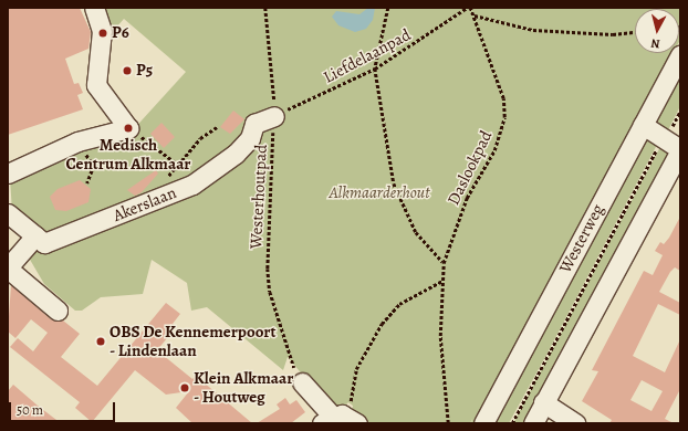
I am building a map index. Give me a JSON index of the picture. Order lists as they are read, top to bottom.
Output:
{
  "streets": {
    "street": ["Akerslaan", "Westerweg"],
    "path": ["Liefdelaanpad", "Daslookpad", "Westerhoutpad"]
  },
  "crossings": [
    ["Liefdelaanpad", "Daslookpad"],
    ["Liefdelaanpad", "Westerhoutpad"],
    ["Liefdelaanpad", "Akerslaan"],
    ["Westerhoutpad", "Akerslaan"]
  ],
  "parks": ["Alkmaarderhout"],
  "places": [
    "P6",
    "P5",
    "Medisch Centrum Alkmaar",
    "OBS De Kennemerpoort - Lindenlaan",
    "Klein Alkmaar - Houtweg"
  ],
  "scale_bar": "50 m",
  "north": "bottom"
}
